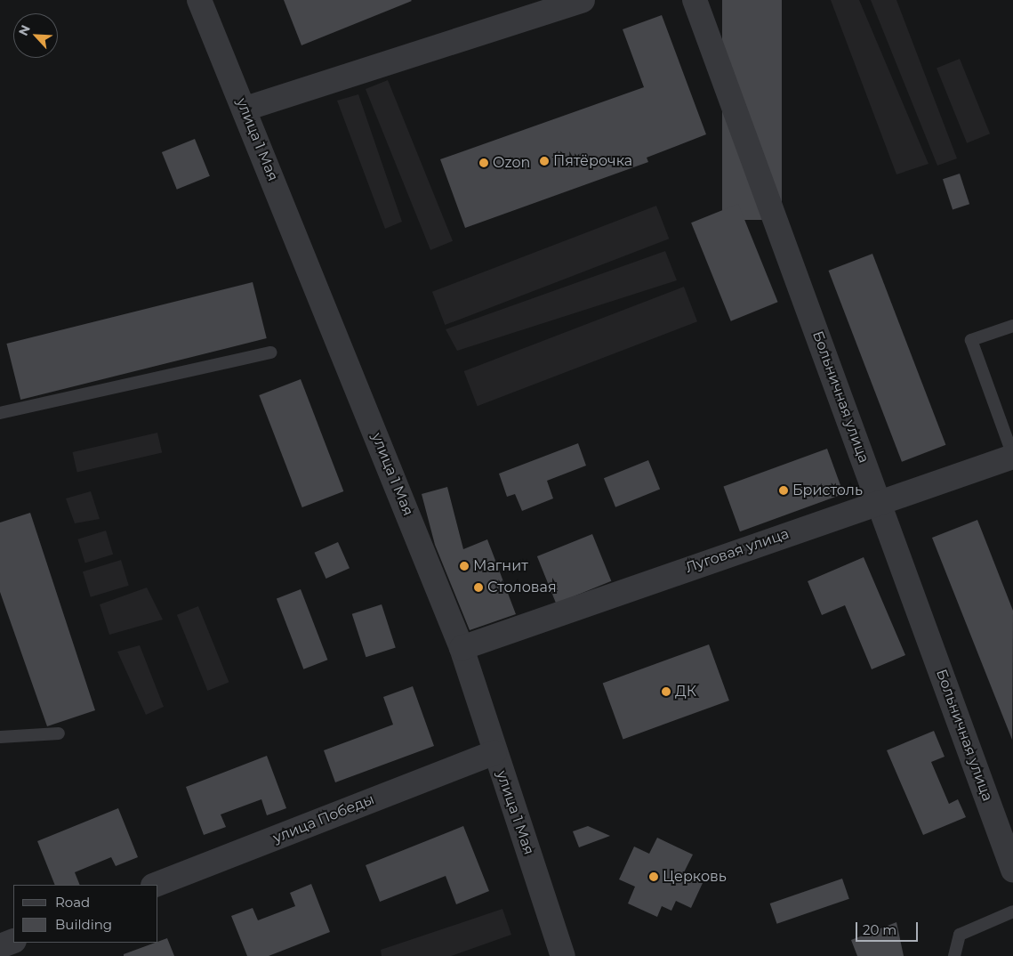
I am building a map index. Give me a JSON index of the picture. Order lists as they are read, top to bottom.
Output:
{
  "streets": {
    "street": [
      "улица 1 Мая",
      "Больничная улица",
      "Луговая улица",
      "улица Победы"
    ]
  },
  "crossings": [
    ["улица 1 Мая", "Луговая улица"],
    ["улица 1 Мая", "улица Победы"],
    ["Больничная улица", "Луговая улица"]
  ],
  "places": [
    "Пятёрочка",
    "Ozon",
    "Бристоль",
    "Магнит",
    "Столовая",
    "ДК",
    "Церковь"
  ],
  "legend": ["Road", "Building"],
  "scale_bar": "20 m",
  "north": "top left"
}
